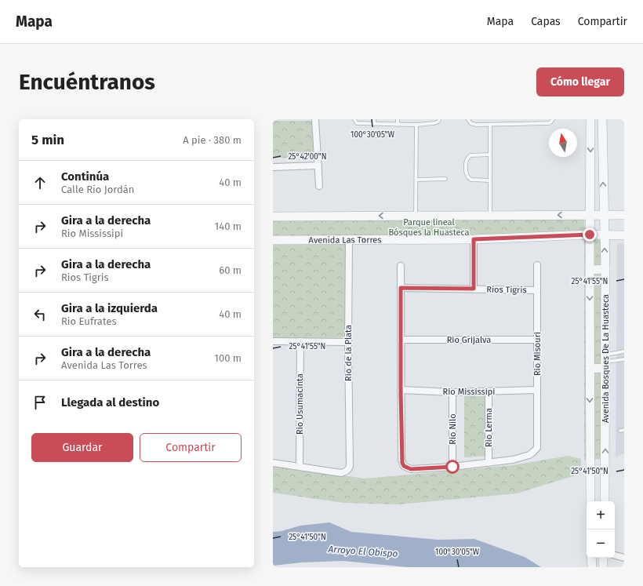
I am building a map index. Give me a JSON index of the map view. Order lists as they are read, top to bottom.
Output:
{
  "streets": {
    "street": [
      "Avenida Las Torres",
      "Rios Tigris",
      "Rio Grijalva",
      "Rio de la Plata",
      "Rio Misouri",
      "Avenida Bosques De La Huasteca",
      "Rio Mississipi",
      "Rio Usumacinta",
      "Rio Lerma",
      "Rio Nilo"
    ]
  },
  "crossings": [
    ["Avenida Las Torres", "Rio de la Plata"],
    ["Avenida Las Torres", "Avenida Bosques De La Huasteca"],
    ["Rios Tigris", "Rio Misouri"],
    ["Rio Grijalva", "Rio Misouri"],
    ["Rio de la Plata", "Rio Usumacinta"],
    ["Rio Misouri", "Rio Mississipi"],
    ["Rio Misouri", "Rio Lerma"],
    ["Rio Mississipi", "Rio Lerma"],
    ["Rio Mississipi", "Rio Nilo"]
  ],
  "water": ["Arroyo El Obispo"],
  "parks": ["Parque lineal Bósques la Huasteca"],
  "north": "top",
  "page": {
    "header": "Mapa",
    "nav": ["Mapa", "Capas", "Compartir"],
    "buttons": [
      "Cómo llegar",
      ["Guardar", "Compartir"]
    ],
    "title": "Encuéntranos",
    "heading": ["5 min", "A pie · 380 m"],
    "list": [
      ["Continúa", "Calle Río Jordán", "40 m"],
      ["Gira a la derecha", "Rio Mississipi", "140 m"],
      ["Gira a la derecha", "Rios Tigris", "60 m"],
      ["Gira a la izquierda", "Rio Eufrates", "40 m"],
      ["Gira a la derecha", "Avenida Las Torres", "100 m"],
      "Llegada al destino"
    ],
    "map_buttons": ["+", "−"]
  },
  "coordinates": [
    "100°30'05\"W",
    "25°42'00\"N",
    "25°41'55\"N",
    "25°41'50\"N"
  ]
}
